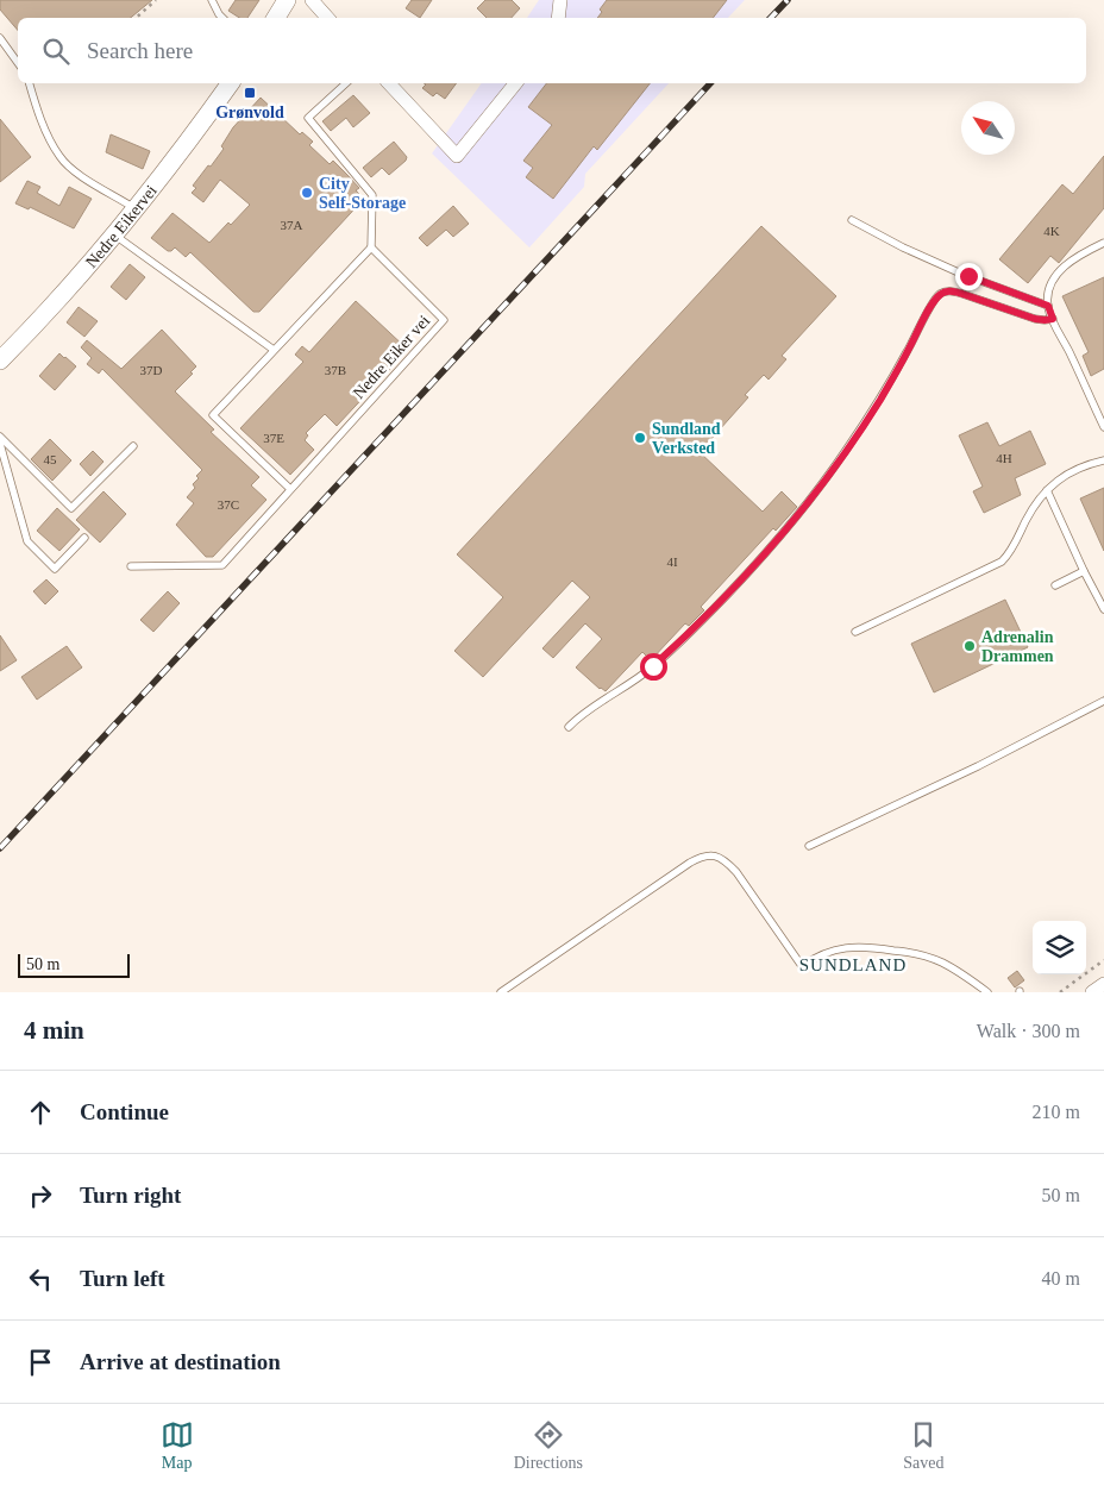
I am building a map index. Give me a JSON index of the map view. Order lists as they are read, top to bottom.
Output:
{
  "streets": {
    "main road": ["Nedre Eikervei"],
    "lane": ["Nedre Eiker vei"]
  },
  "districts": ["SUNDLAND"],
  "places": {
    "transit": ["Grønvold"],
    "other": ["City Self-Storage", "Sundland Verksted", "Adrenalin Drammen"]
  },
  "house_numbers": [
    "37A",
    "4K",
    "37D",
    "37B",
    "37E",
    "4H",
    "45",
    "37C",
    "4I"
  ],
  "scale_bar": "50 m",
  "north": "top left",
  "page": {
    "search": "Search here",
    "scale": "50 m",
    "heading": ["4 min", "Walk · 300 m"],
    "list": [
      ["Continue", "210 m"],
      ["Turn right", "50 m"],
      ["Turn left", "40 m"],
      "Arrive at destination"
    ],
    "nav": ["Map", "Directions", "Saved"]
  }
}
